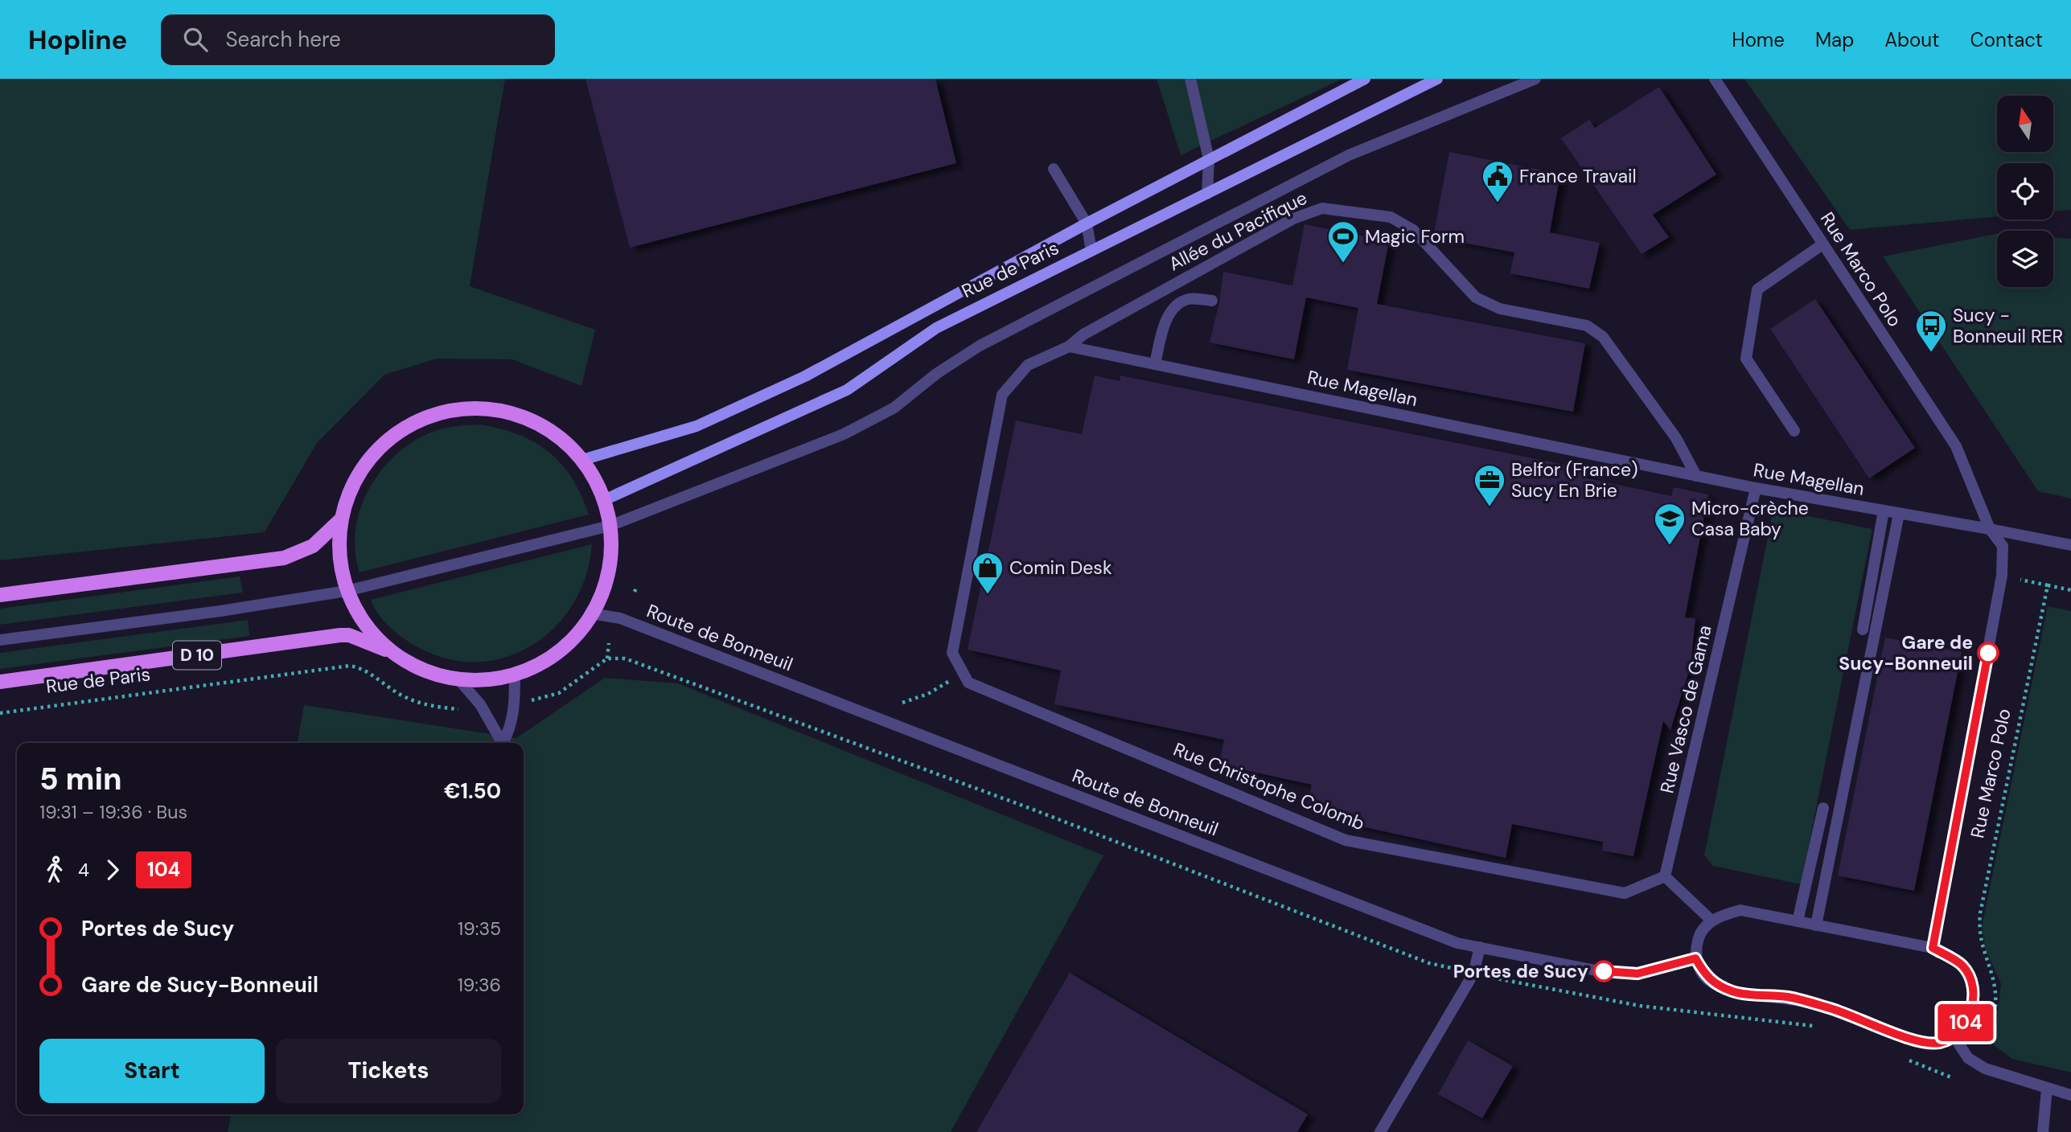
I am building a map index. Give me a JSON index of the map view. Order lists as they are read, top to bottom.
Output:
{
  "streets": {
    "main road": ["Rue de Paris", "D 10"],
    "street": [
      "Allée du Pacifique",
      "Rue Marco Polo",
      "Rue Magellan",
      "Route de Bonneuil",
      "Rue Vasco de Gama",
      "Rue Christophe Colomb"
    ]
  },
  "crossings": [
    ["Allée du Pacifique", "Rue Magellan"],
    ["Allée du Pacifique", "Rue Christophe Colomb"],
    ["Rue Marco Polo", "Rue Magellan"],
    ["Rue Magellan", "Rue Vasco de Gama"],
    ["Rue Magellan", "Rue Christophe Colomb"],
    ["Rue Vasco de Gama", "Rue Christophe Colomb"]
  ],
  "places": {
    "public building": ["France Travail"],
    "sports": ["Magic Form"],
    "bus stop": ["Sucy - Bonneuil RER"],
    "office": ["Belfor (France) Sucy En Brie"],
    "school or university": ["Micro-crèche Casa Baby"],
    "shop": ["Comin Desk"],
    "other": ["Gare de Sucy-Bonneuil", "Portes de Sucy"]
  },
  "lines": ["bus line 104"],
  "north": "top",
  "page": {
    "header": "Hopline",
    "search": "Search here",
    "nav": [
      "Home",
      "Map",
      "About",
      "Contact"
    ],
    "on_map": "104",
    "heading": ["5 min", "19:31 – 19:36 · Bus", "€1.50"],
    "legs": ["4", "104"],
    "list": [
      {
        "name": "Portes de Sucy",
        "value": "19:35"
      },
      {
        "name": "Gare de Sucy-Bonneuil",
        "value": "19:36"
      }
    ],
    "buttons": ["Start", "Tickets"]
  }
}
